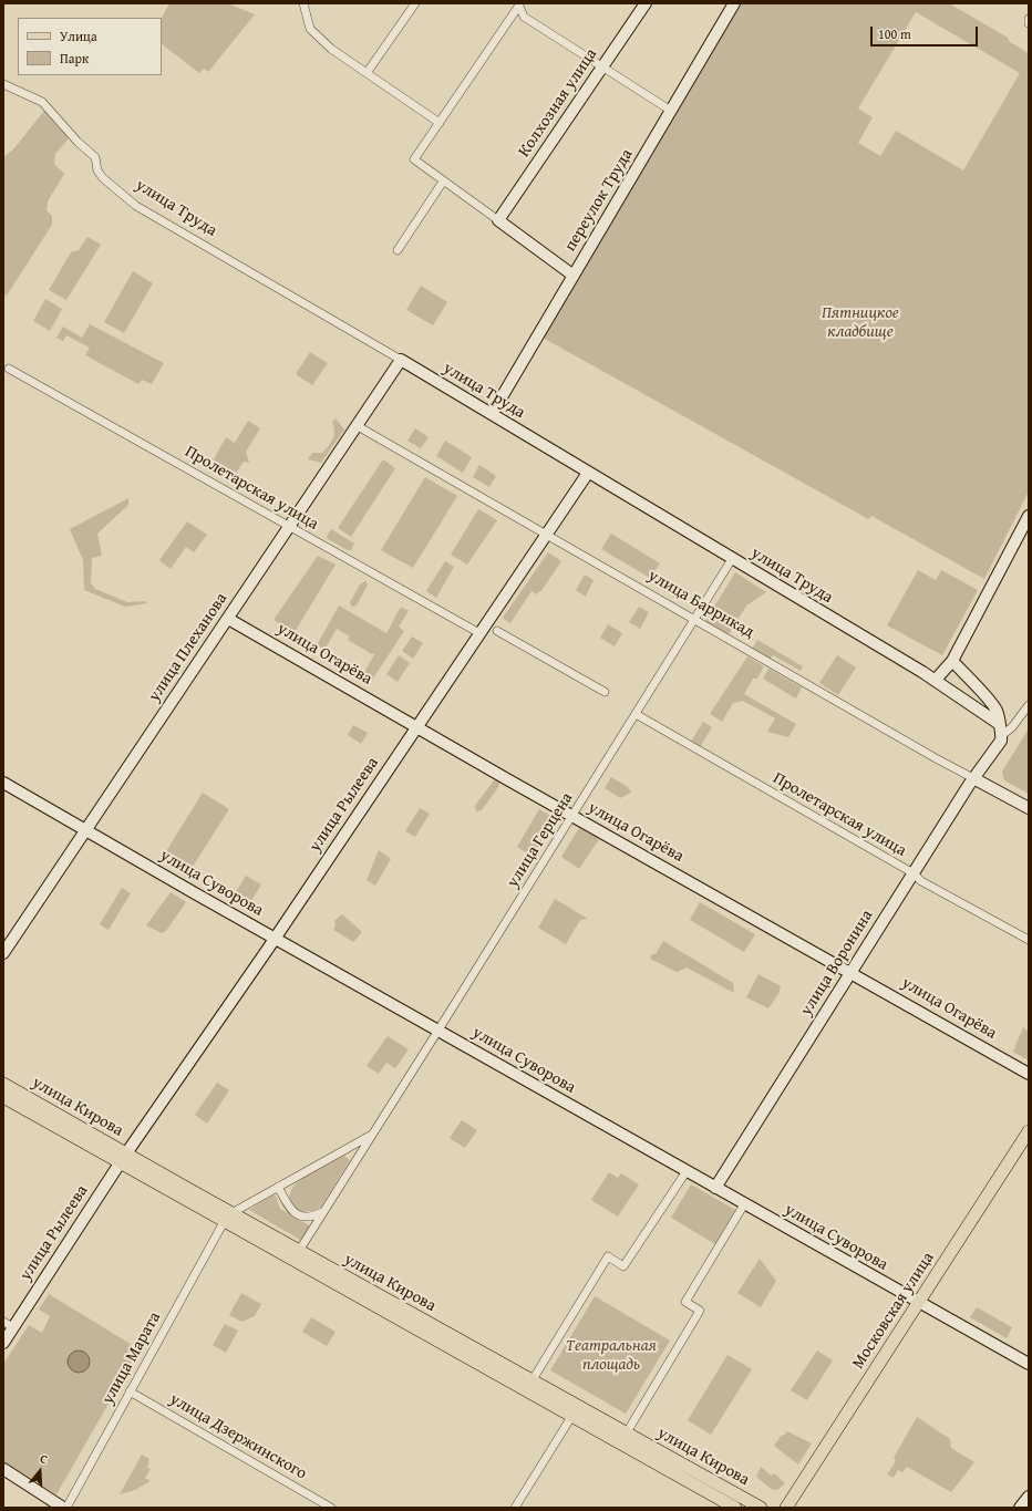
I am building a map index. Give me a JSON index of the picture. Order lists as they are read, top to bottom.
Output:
{
  "streets": {
    "main road": ["улица Кирова", "Московская улица"],
    "street": [
      "Колхозная улица",
      "переулок Труда",
      "улица Труда",
      "Пролетарская улица",
      "улица Баррикад",
      "улица Плеханова",
      "улица Огарёва",
      "улица Рылеева",
      "улица Герцена",
      "улица Суворова",
      "улица Воронина",
      "улица Марата",
      "улица Дзержинского"
    ]
  },
  "crossings": [
    ["переулок Труда", "улица Труда"],
    ["улица Труда", "улица Плеханова"],
    ["улица Труда", "улица Рылеева"],
    ["улица Труда", "улица Герцена"],
    ["Пролетарская улица", "улица Плеханова"],
    ["Пролетарская улица", "улица Рылеева"],
    ["Пролетарская улица", "улица Герцена"],
    ["Пролетарская улица", "улица Воронина"],
    ["улица Баррикад", "улица Плеханова"],
    ["улица Баррикад", "улица Рылеева"],
    ["улица Баррикад", "улица Герцена"],
    ["улица Баррикад", "улица Воронина"],
    ["улица Плеханова", "улица Огарёва"],
    ["улица Плеханова", "улица Суворова"],
    ["улица Огарёва", "улица Рылеева"],
    ["улица Огарёва", "улица Герцена"],
    ["улица Огарёва", "улица Воронина"],
    ["улица Рылеева", "улица Суворова"],
    ["улица Рылеева", "улица Кирова"],
    ["улица Герцена", "улица Суворова"],
    ["улица Герцена", "улица Кирова"],
    ["улица Герцена", "улица Марата"],
    ["улица Суворова", "улица Воронина"],
    ["улица Суворова", "Московская улица"],
    ["улица Кирова", "улица Марата"],
    ["улица Марата", "улица Дзержинского"]
  ],
  "parks": ["Пятницкое кладбище", "Театральная площадь"],
  "legend": ["Улица", "Парк"],
  "scale_bar": "100 m",
  "north": "top"
}
